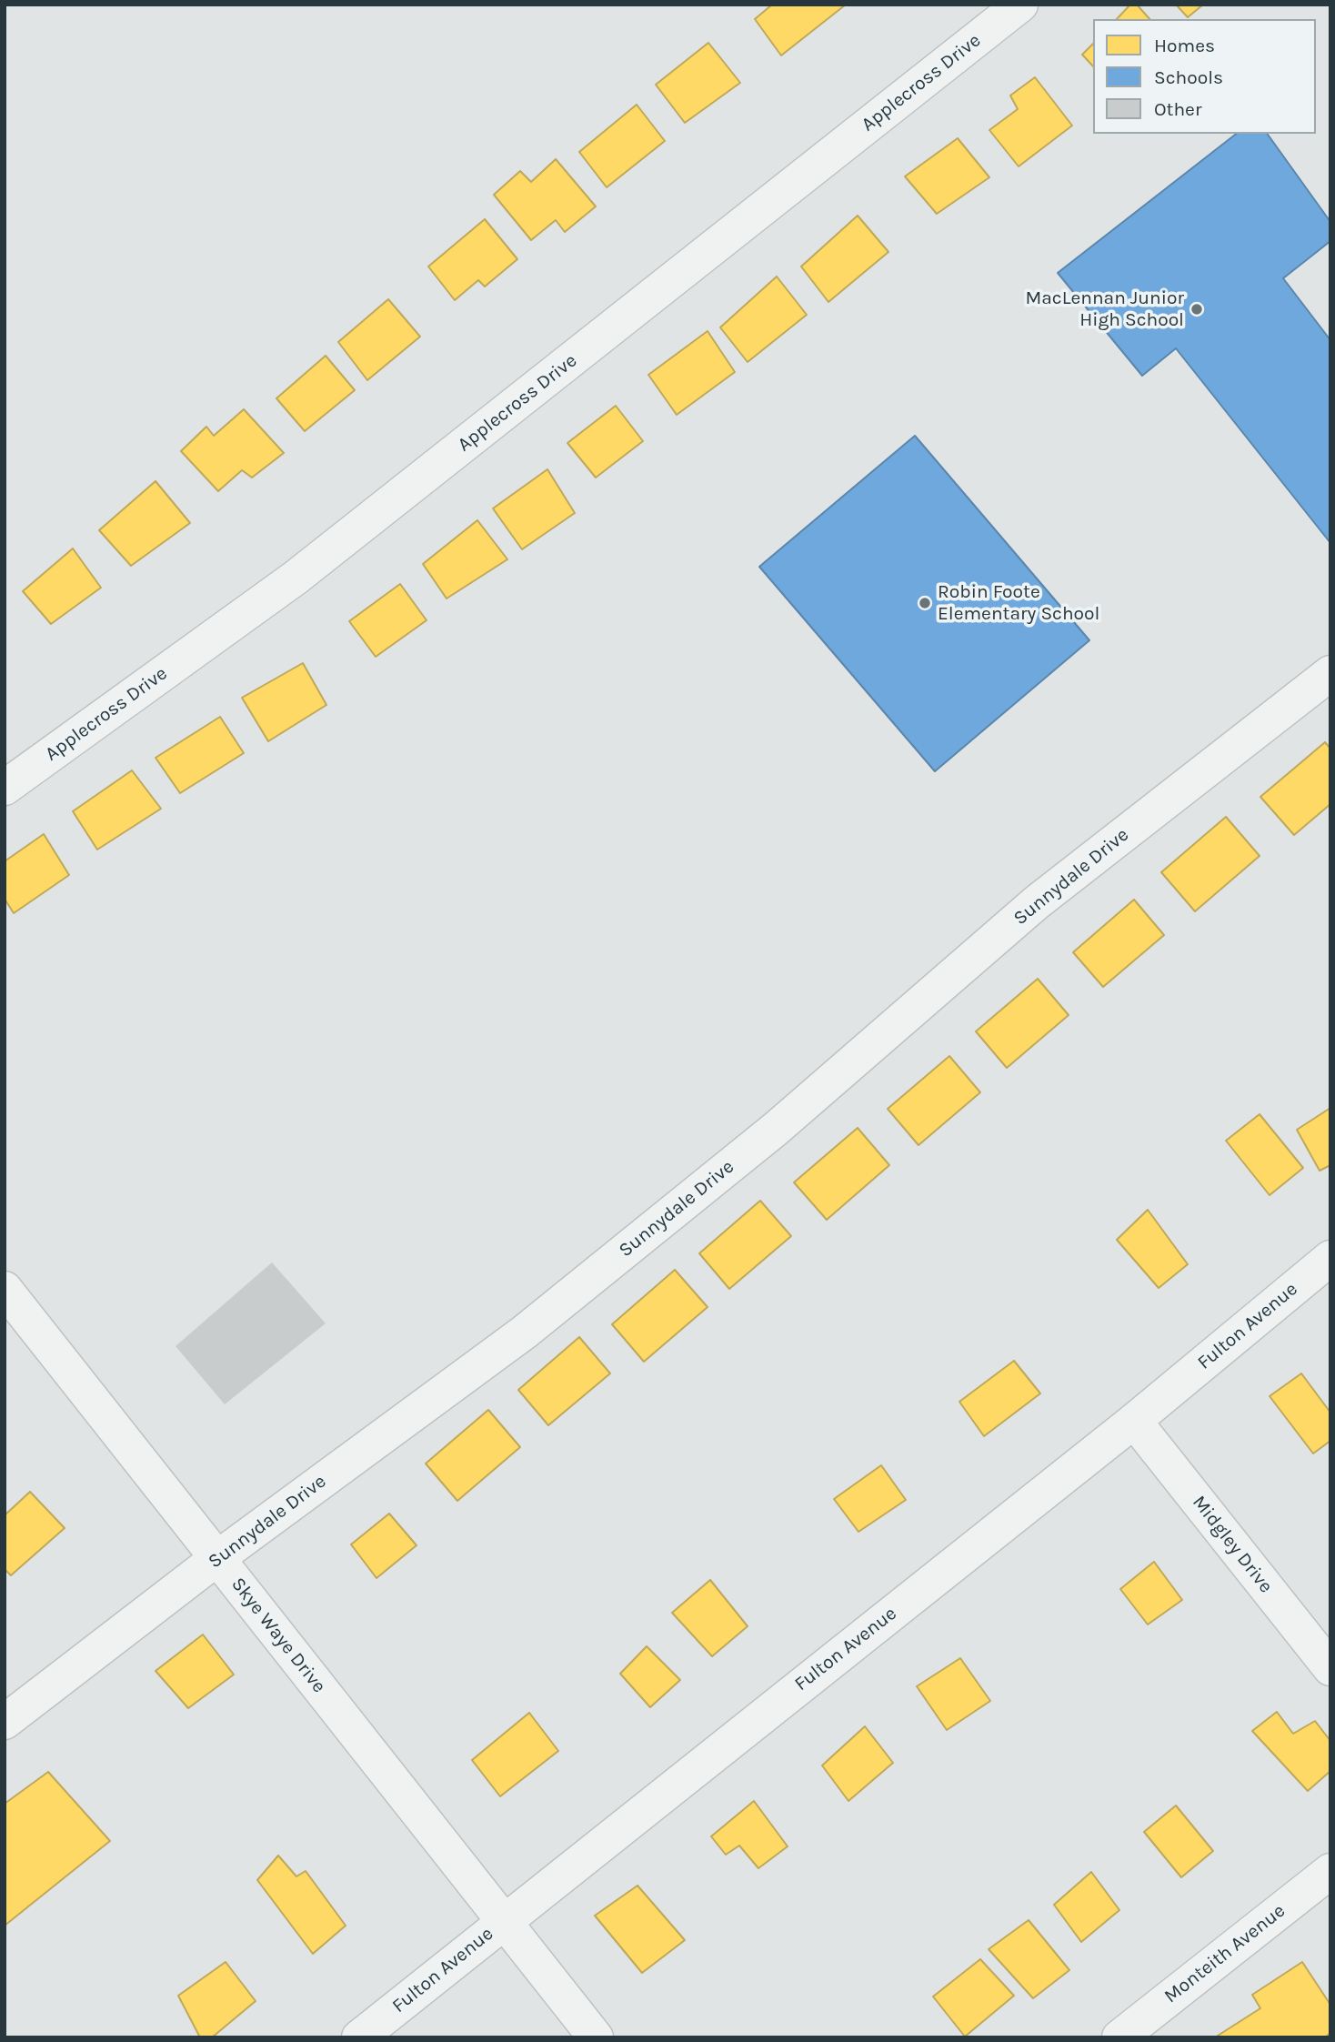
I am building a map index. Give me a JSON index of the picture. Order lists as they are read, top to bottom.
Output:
{
  "streets": {
    "street": [
      "Applecross Drive",
      "Sunnydale Drive",
      "Fulton Avenue",
      "Midgley Drive",
      "Skye Waye Drive",
      "Monteith Avenue"
    ]
  },
  "crossings": [
    ["Sunnydale Drive", "Skye Waye Drive"],
    ["Fulton Avenue", "Midgley Drive"],
    ["Fulton Avenue", "Skye Waye Drive"]
  ],
  "places": ["MacLennan Junior High School", "Robin Foote Elementary School"],
  "legend": ["Homes", "Schools", "Other"]
}
